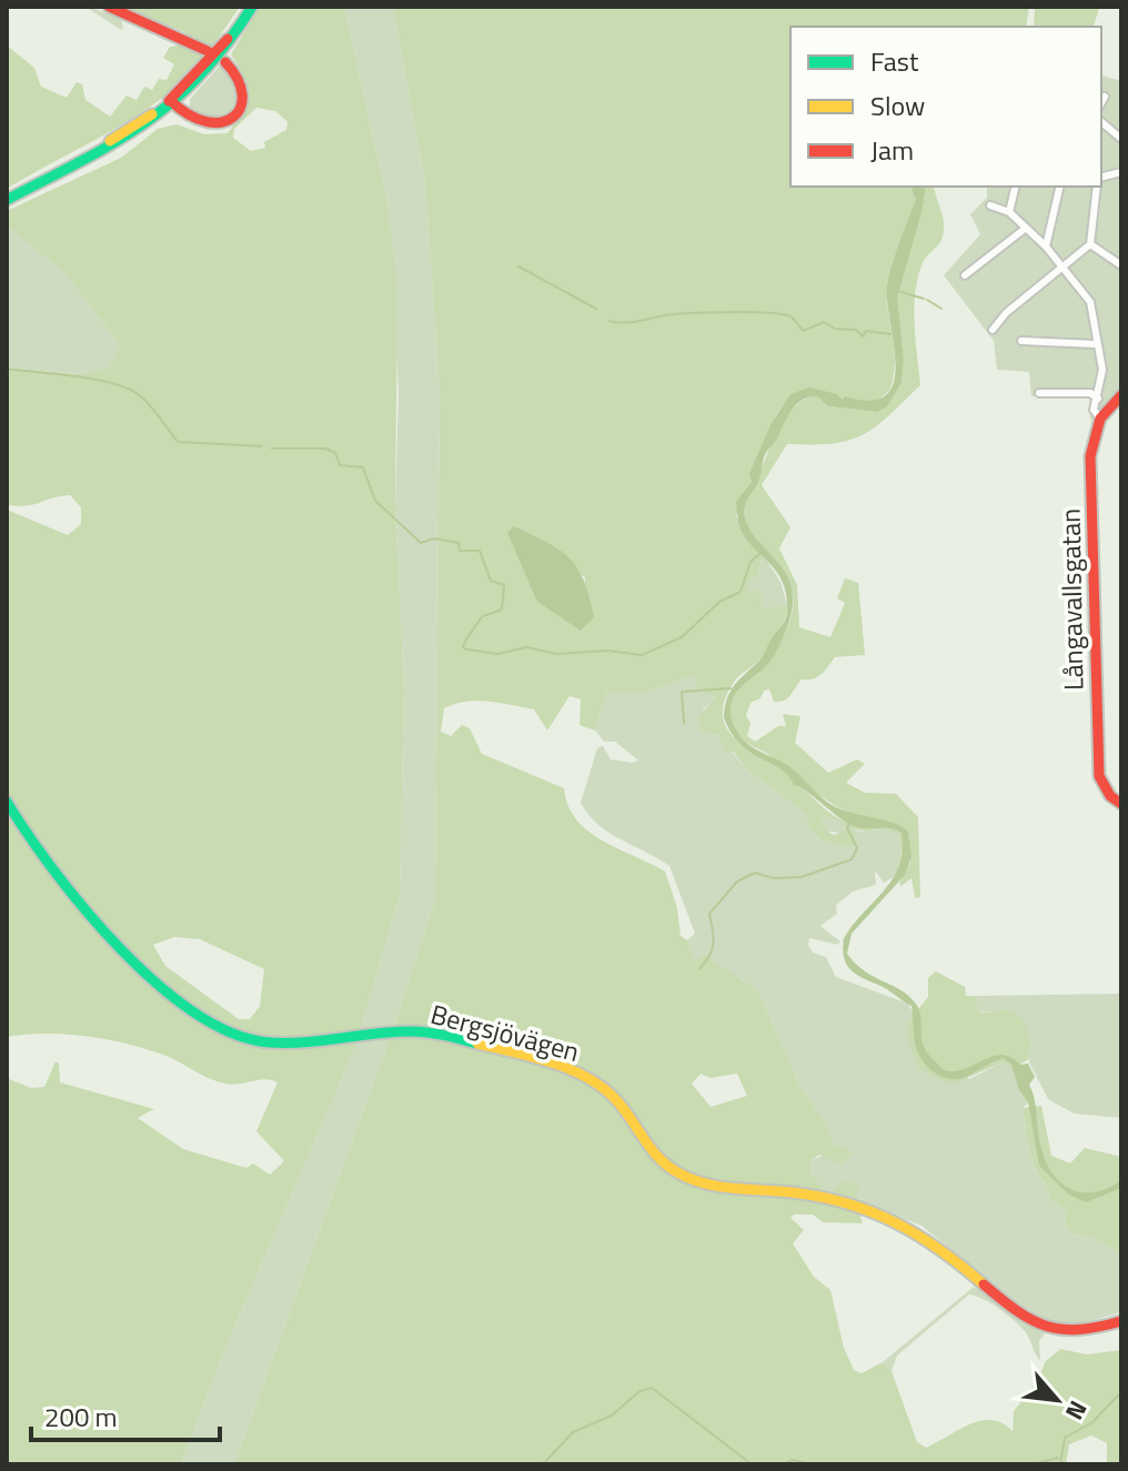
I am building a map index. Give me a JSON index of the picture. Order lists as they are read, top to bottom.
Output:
{
  "streets": {
    "main road": ["Långavallsgatan", "Bergsjövägen"]
  },
  "legend": ["Fast", "Slow", "Jam"],
  "scale_bar": "200 m",
  "north": "bottom right"
}
